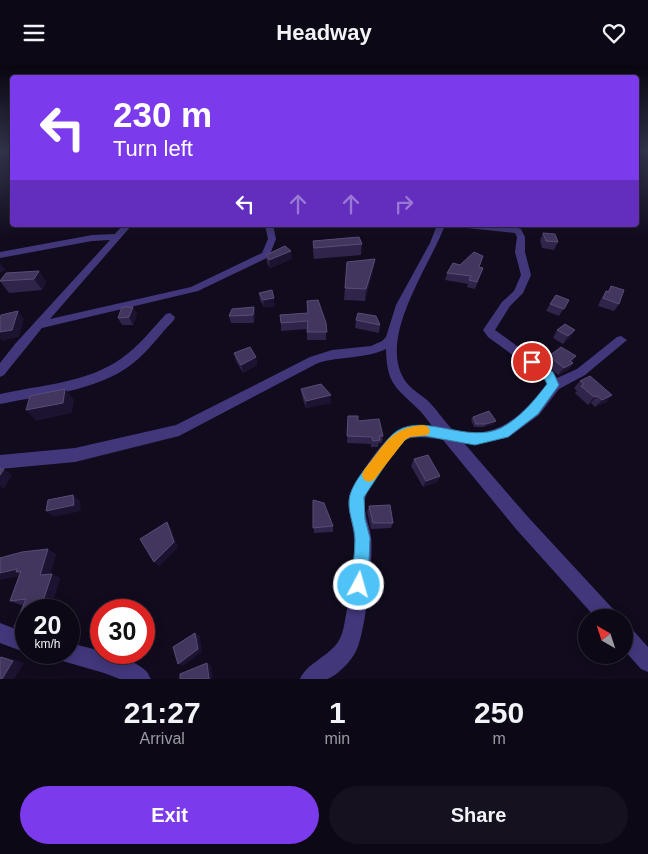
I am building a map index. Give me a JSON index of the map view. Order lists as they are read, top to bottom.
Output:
{
  "north": "top left",
  "page": {
    "header": "Headway",
    "turn": ["230 m", "Turn left"],
    "speed": "20 km/h",
    "limit": "30",
    "eta": [
      "21:27",
      "Arrival",
      "1",
      "min",
      "250",
      "m"
    ],
    "buttons": ["Exit", "Share"]
  }
}
